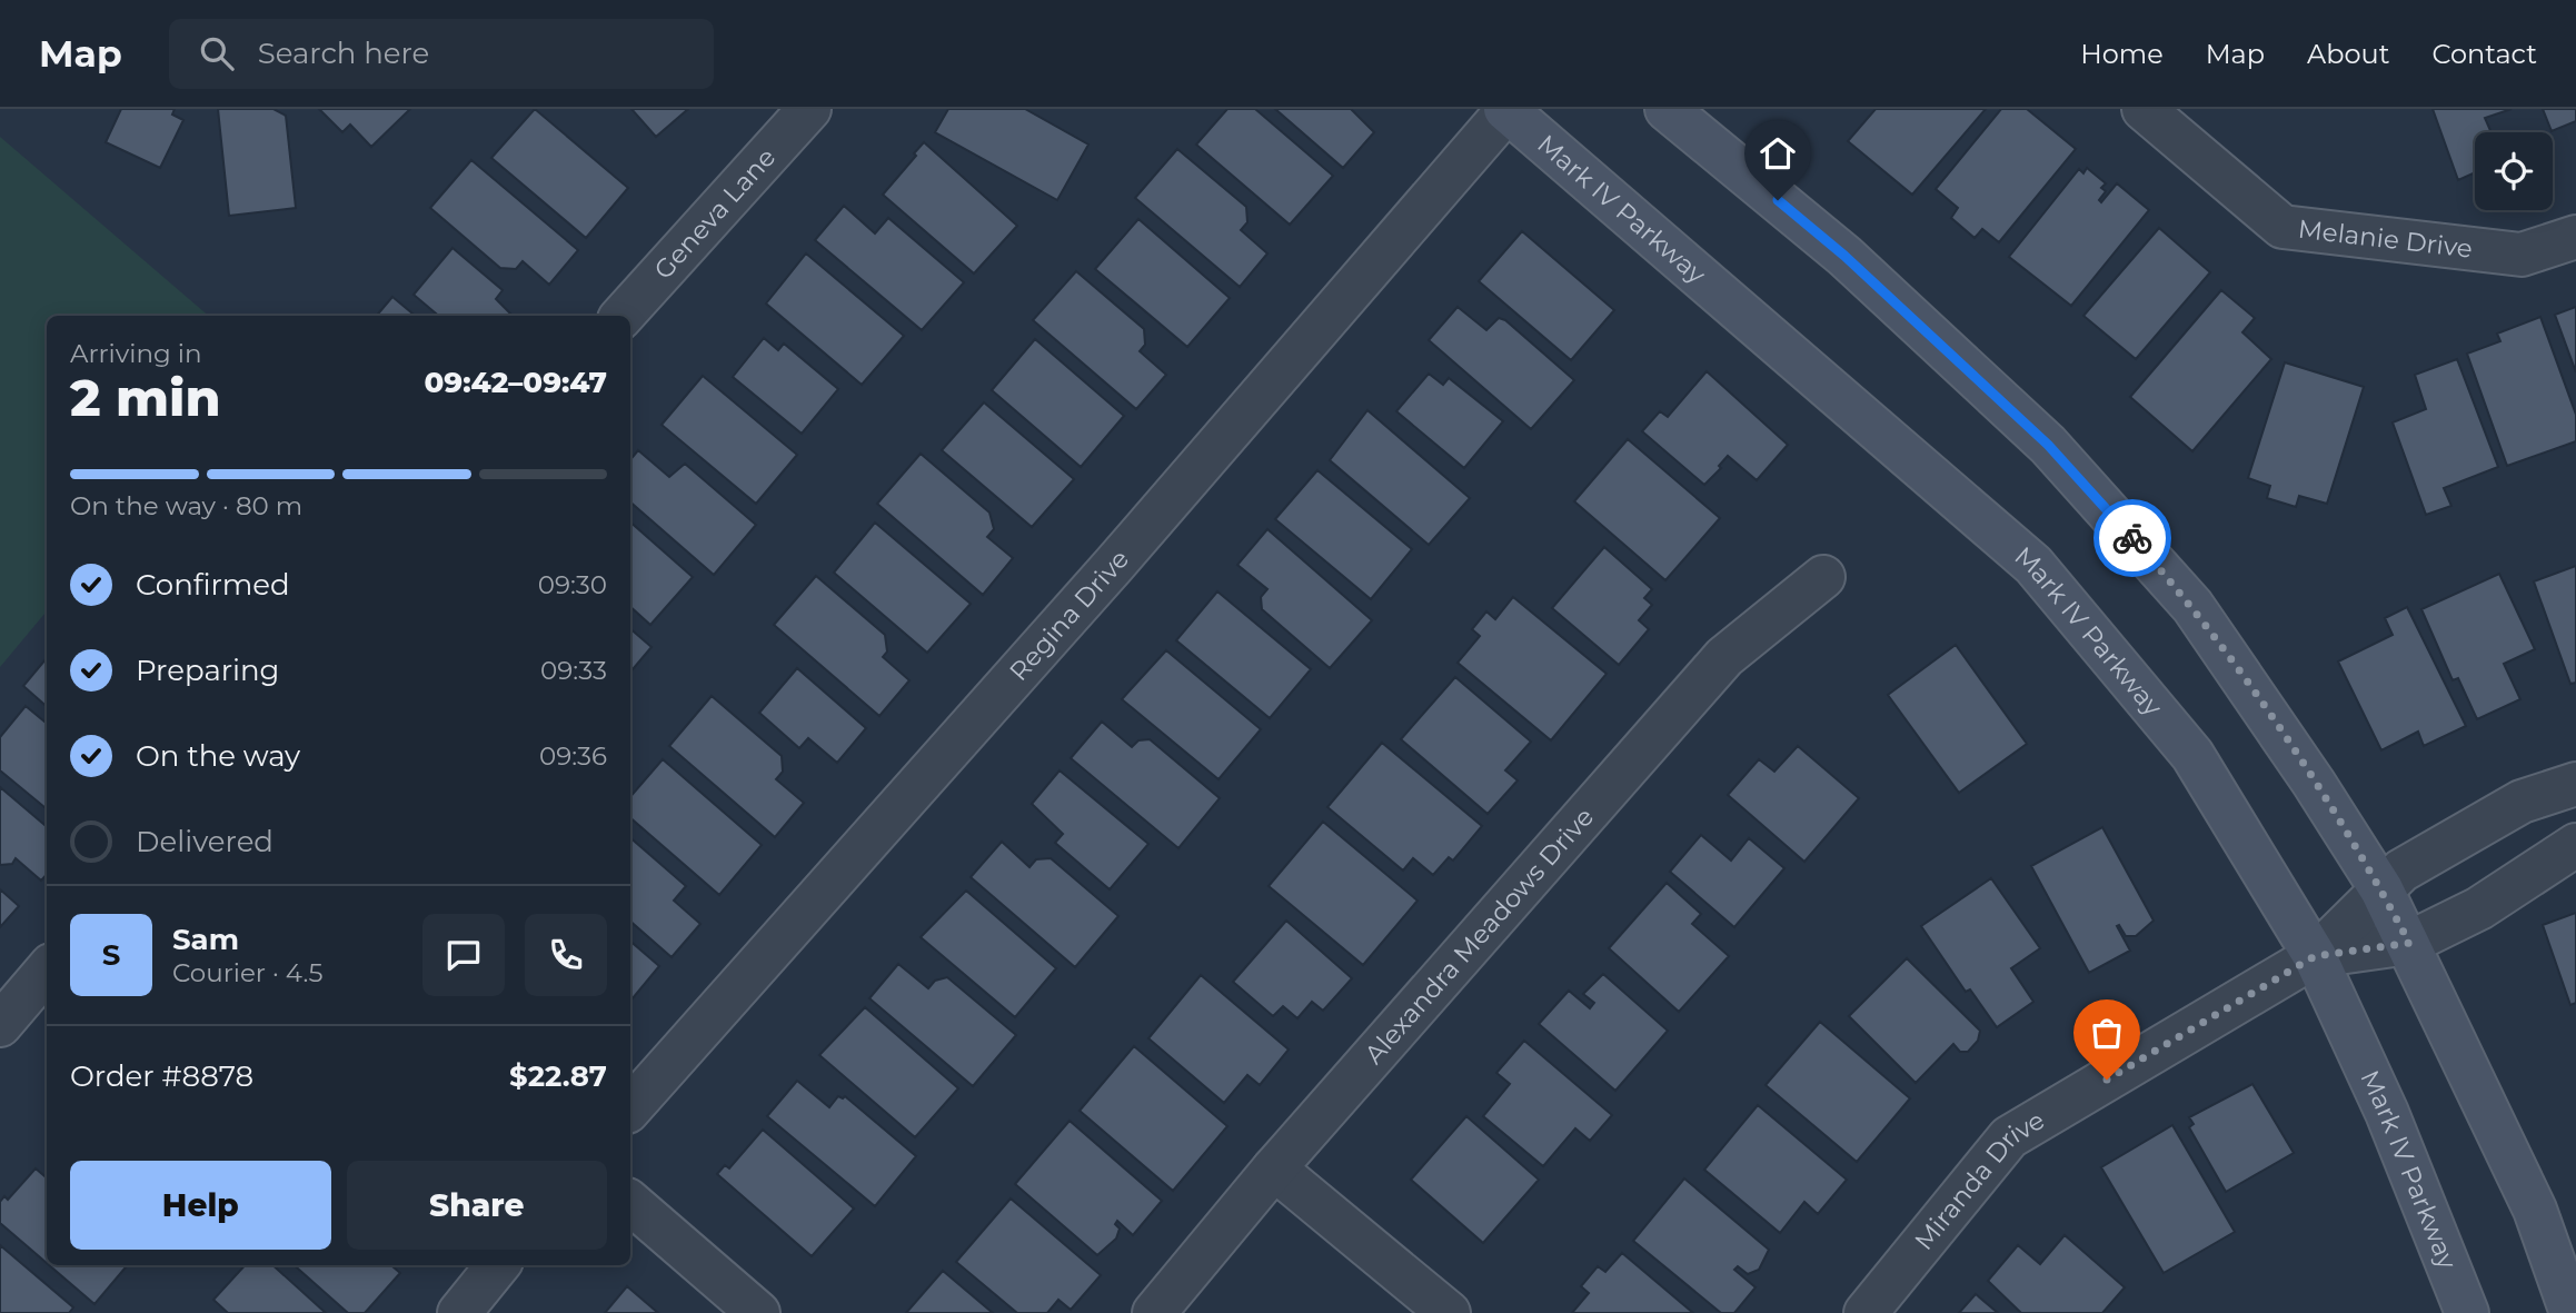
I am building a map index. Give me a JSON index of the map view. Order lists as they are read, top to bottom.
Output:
{
  "streets": {
    "main road": ["Mark IV Parkway"],
    "street": [
      "Geneva Lane",
      "Melanie Drive",
      "Regina Drive",
      "Alexandra Meadows Drive",
      "Miranda Drive"
    ]
  },
  "crossings": [
    ["Mark IV Parkway", "Regina Drive"],
    ["Mark IV Parkway", "Miranda Drive"]
  ],
  "page": {
    "header": "Map",
    "search": "Search here",
    "nav": [
      "Home",
      "Map",
      "About",
      "Contact"
    ],
    "heading": ["2 min", "Arriving in", "09:42–09:47"],
    "panel": [
      "Sam",
      "Courier · 4.5",
      "Order #8878",
      "$22.87"
    ],
    "bar": "On the way · 80 m",
    "list": [
      ["Confirmed", "09:30"],
      ["Preparing", "09:33"],
      ["On the way", "09:36"],
      "Delivered"
    ],
    "round": "S",
    "buttons": ["Help", "Share"]
  }
}
